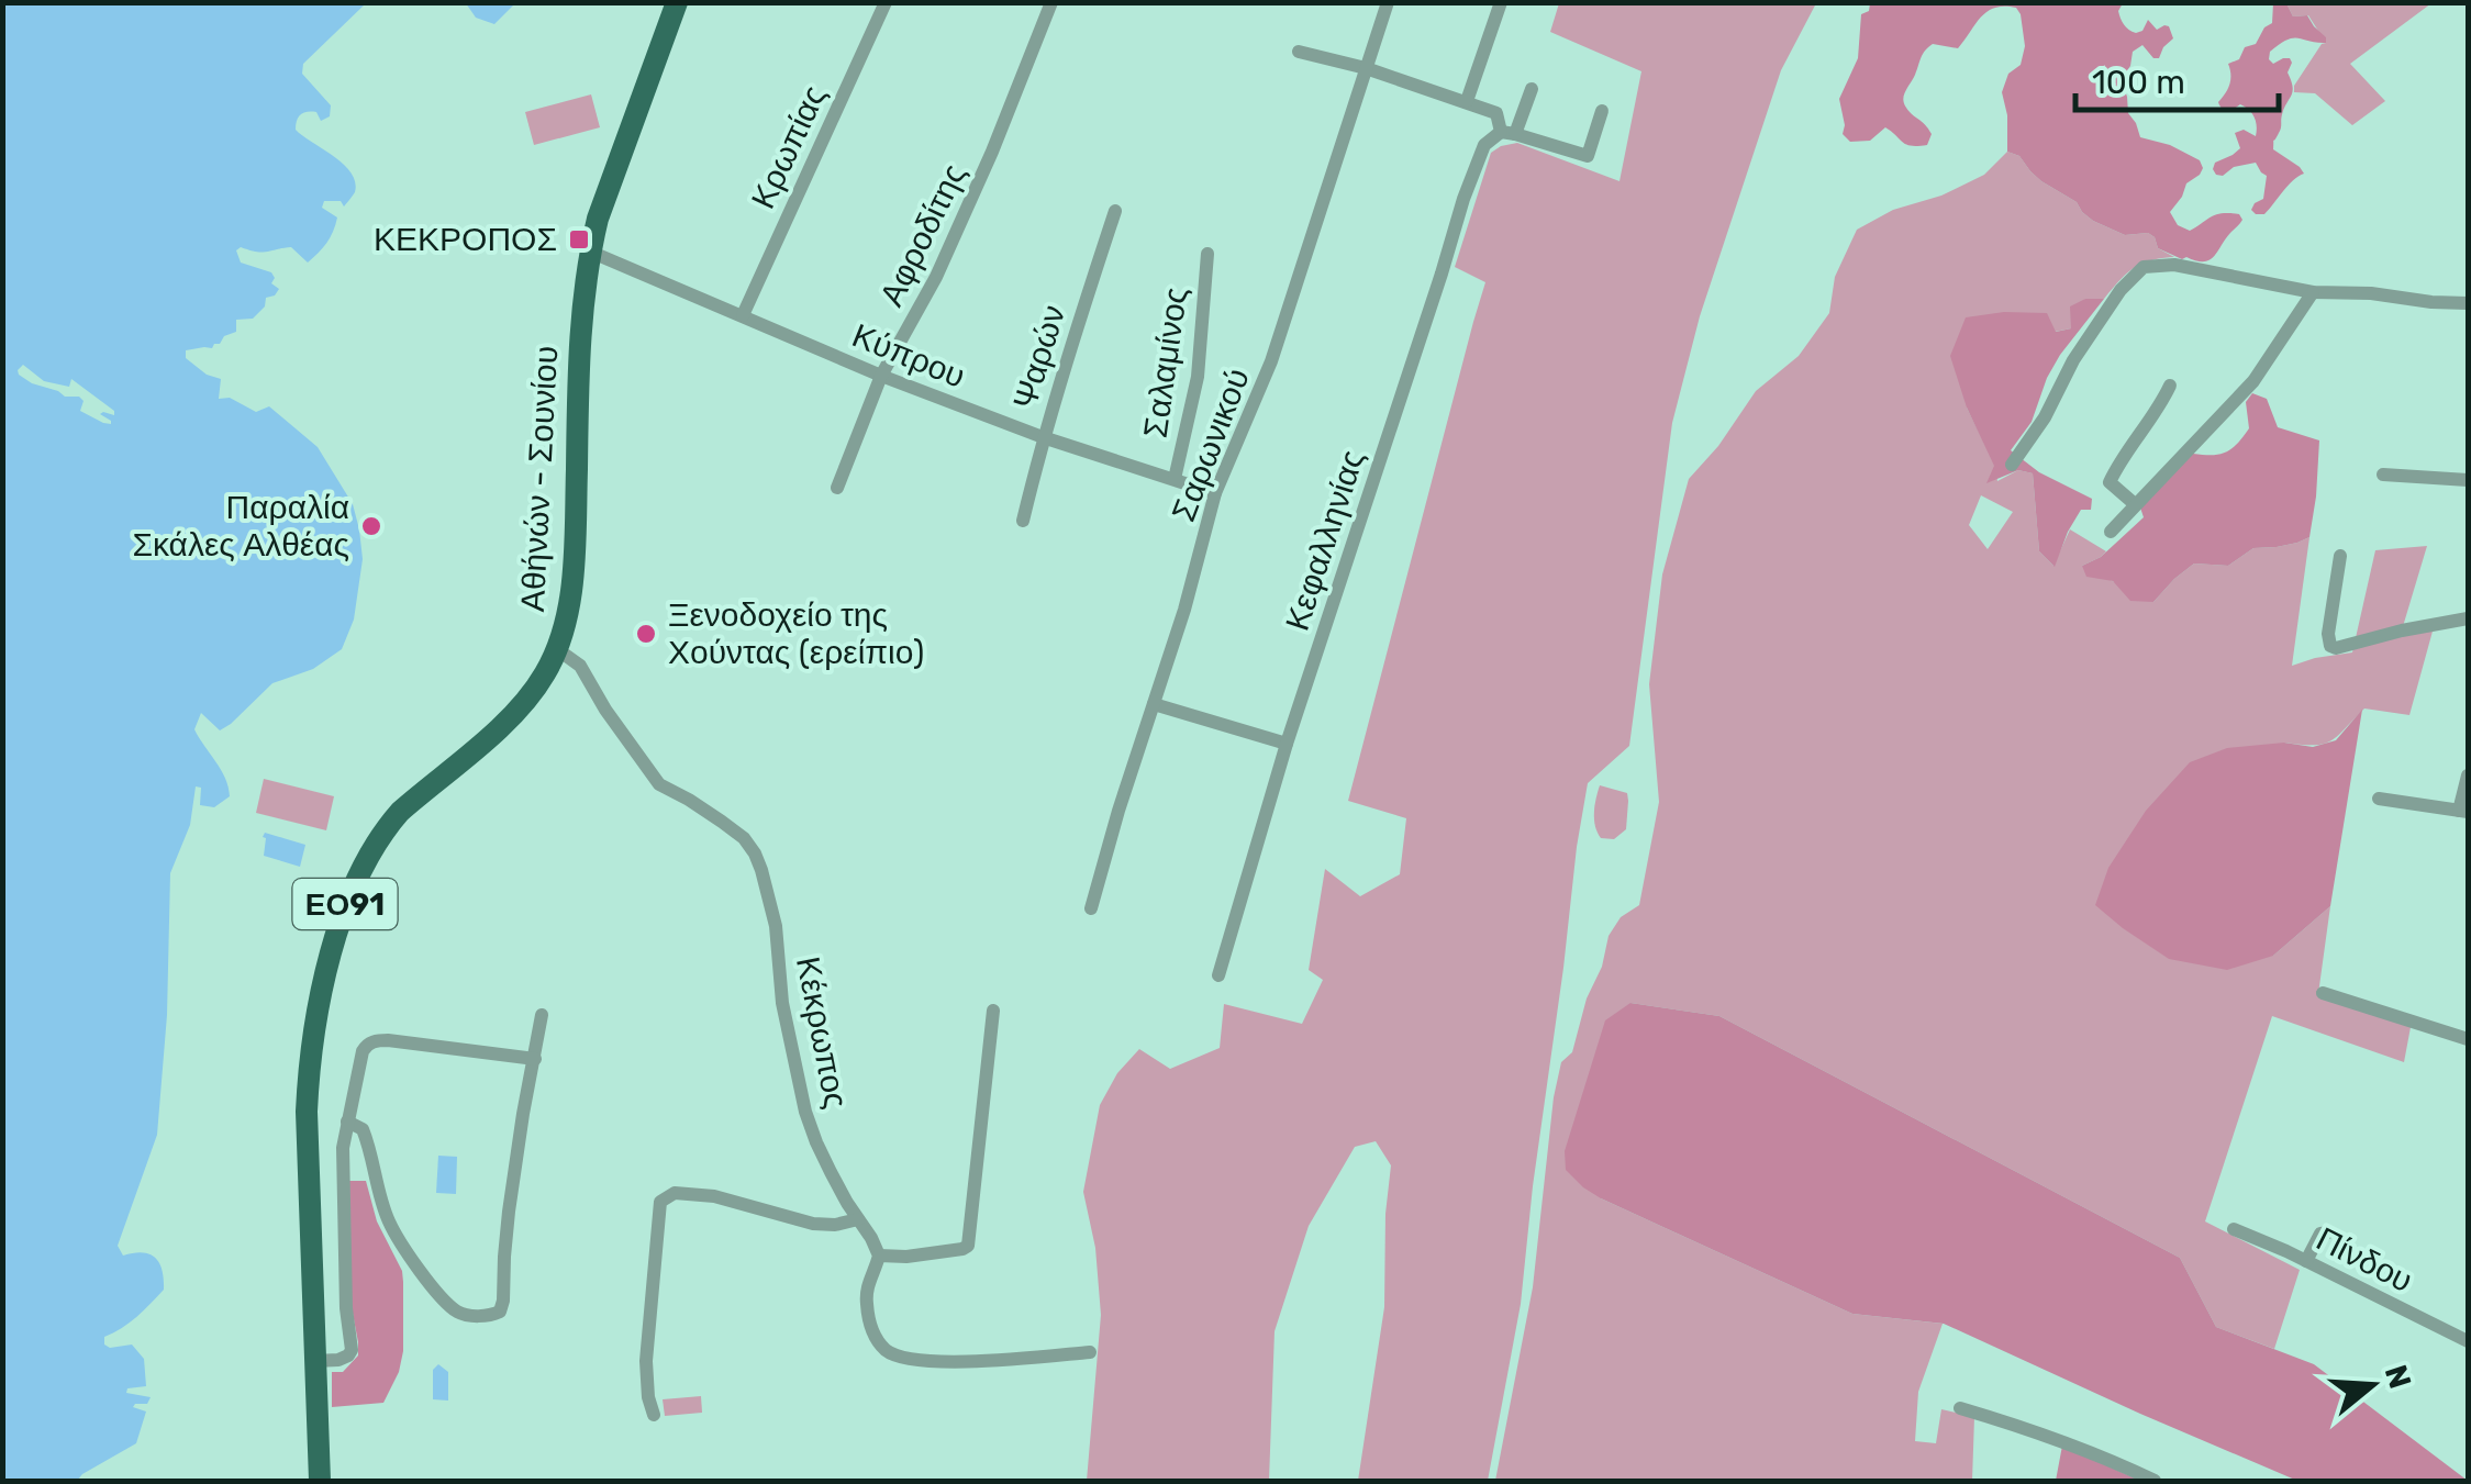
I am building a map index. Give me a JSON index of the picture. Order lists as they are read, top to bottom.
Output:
{
  "streets": {
    "main road": ["Αθήνών - Σουνίου", "ΕΟ91"],
    "street": [
      "Κρωπίας",
      "Αφροδίτης",
      "Κύπρου",
      "Ψαρών",
      "Σαλαμίνος",
      "Σαρωνικού",
      "Κεφαλληνίας",
      "Κέκρωπος",
      "Πίνδου"
    ]
  },
  "crossings": [
    ["Κρωπίας", "Κύπρου"],
    ["Αφροδίτης", "Κύπρου"],
    ["Κύπρου", "Ψαρών"],
    ["Κύπρου", "Σαλαμίνος"],
    ["Κύπρου", "Σαρωνικού"],
    ["Κύπρου", "Αθήνών - Σουνίου"],
    ["Αθήνών - Σουνίου", "Κέκρωπος"]
  ],
  "places": {
    "transit": ["ΚΕΚΡΟΠΟΣ"],
    "other": ["Παραλία Σκάλες Αλθέας", "Ξενοδοχείο της Χούντας (ερείπιο)"]
  },
  "scale_bar": "100 m",
  "north": "right"
}
